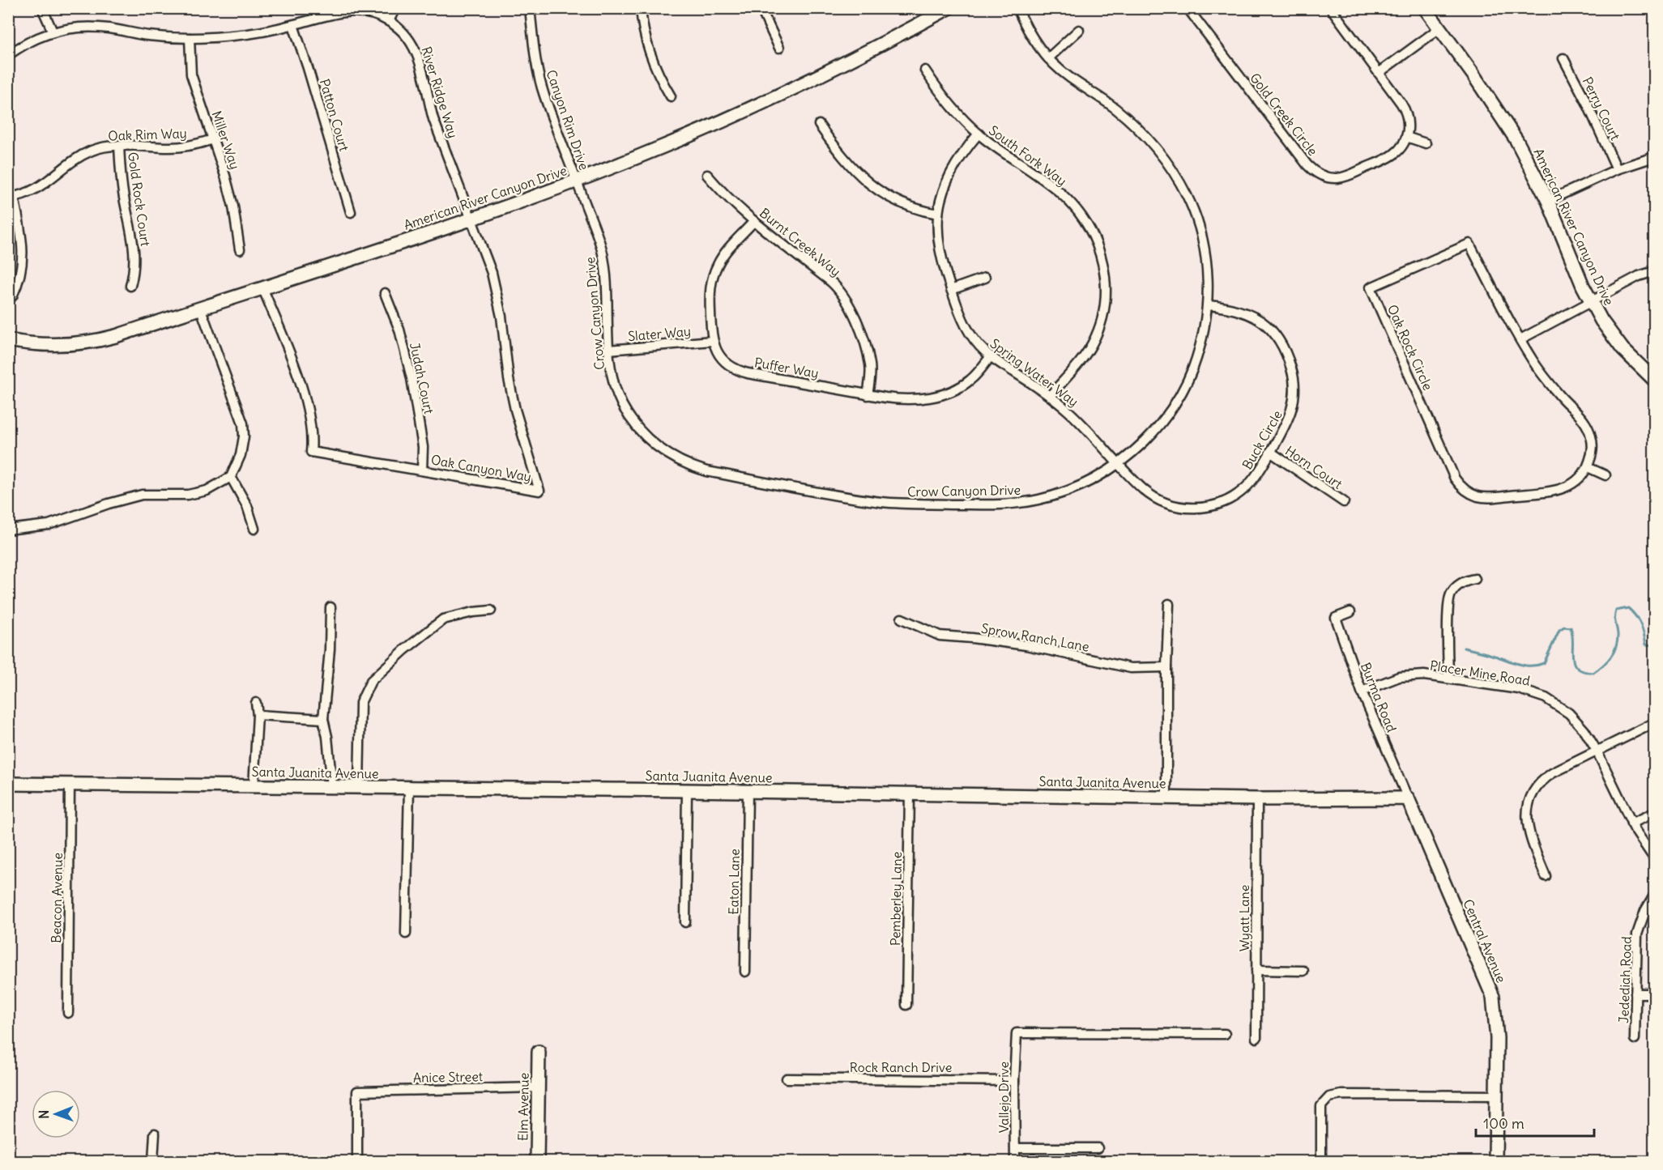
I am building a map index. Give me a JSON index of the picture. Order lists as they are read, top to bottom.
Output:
{
  "streets": {
    "street": [
      "River Ridge Way",
      "Perry Court",
      "Gold Creek Circle",
      "Patton Court",
      "Canyon Rim Drive",
      "Oak Rim Way",
      "Miller Way",
      "South Fork Way",
      "American River Canyon Drive",
      "Gold Rock Court",
      "Burnt Creek Way",
      "Crow Canyon Drive",
      "Slater Way",
      "Oak Rock Circle",
      "Puffer Way",
      "Spring Water Way",
      "Judah Court",
      "Buck Circle",
      "Horn Court",
      "Oak Canyon Way",
      "Sprow Ranch Lane",
      "Placer Mine Road",
      "Burma Road",
      "Santa Juanita Avenue",
      "Eaton Lane",
      "Beacon Avenue",
      "Pemberley Lane",
      "Wyatt Lane",
      "Central Avenue",
      "Jedediah Road",
      "Rock Ranch Drive",
      "Anice Street",
      "Vallejo Drive",
      "Elm Avenue"
    ]
  },
  "crossings": [
    ["River Ridge Way", "Patton Court"],
    ["River Ridge Way", "Miller Way"],
    ["River Ridge Way", "American River Canyon Drive"],
    ["River Ridge Way", "Oak Canyon Way"],
    ["Canyon Rim Drive", "American River Canyon Drive"],
    ["Canyon Rim Drive", "Crow Canyon Drive"],
    ["Oak Rim Way", "Miller Way"],
    ["Oak Rim Way", "Gold Rock Court"],
    ["South Fork Way", "Spring Water Way"],
    ["American River Canyon Drive", "Crow Canyon Drive"],
    ["American River Canyon Drive", "Oak Canyon Way"],
    ["Burnt Creek Way", "Puffer Way"],
    ["Crow Canyon Drive", "Slater Way"],
    ["Crow Canyon Drive", "Spring Water Way"],
    ["Crow Canyon Drive", "Buck Circle"],
    ["Slater Way", "Puffer Way"],
    ["Puffer Way", "Spring Water Way"],
    ["Spring Water Way", "Buck Circle"],
    ["Judah Court", "Oak Canyon Way"],
    ["Buck Circle", "Horn Court"],
    ["Placer Mine Road", "Burma Road"],
    ["Burma Road", "Santa Juanita Avenue"],
    ["Burma Road", "Central Avenue"],
    ["Santa Juanita Avenue", "Eaton Lane"],
    ["Santa Juanita Avenue", "Beacon Avenue"],
    ["Santa Juanita Avenue", "Pemberley Lane"],
    ["Santa Juanita Avenue", "Wyatt Lane"],
    ["Santa Juanita Avenue", "Central Avenue"],
    ["Rock Ranch Drive", "Vallejo Drive"],
    ["Anice Street", "Elm Avenue"]
  ],
  "scale_bar": "100 m",
  "north": "left"
}
